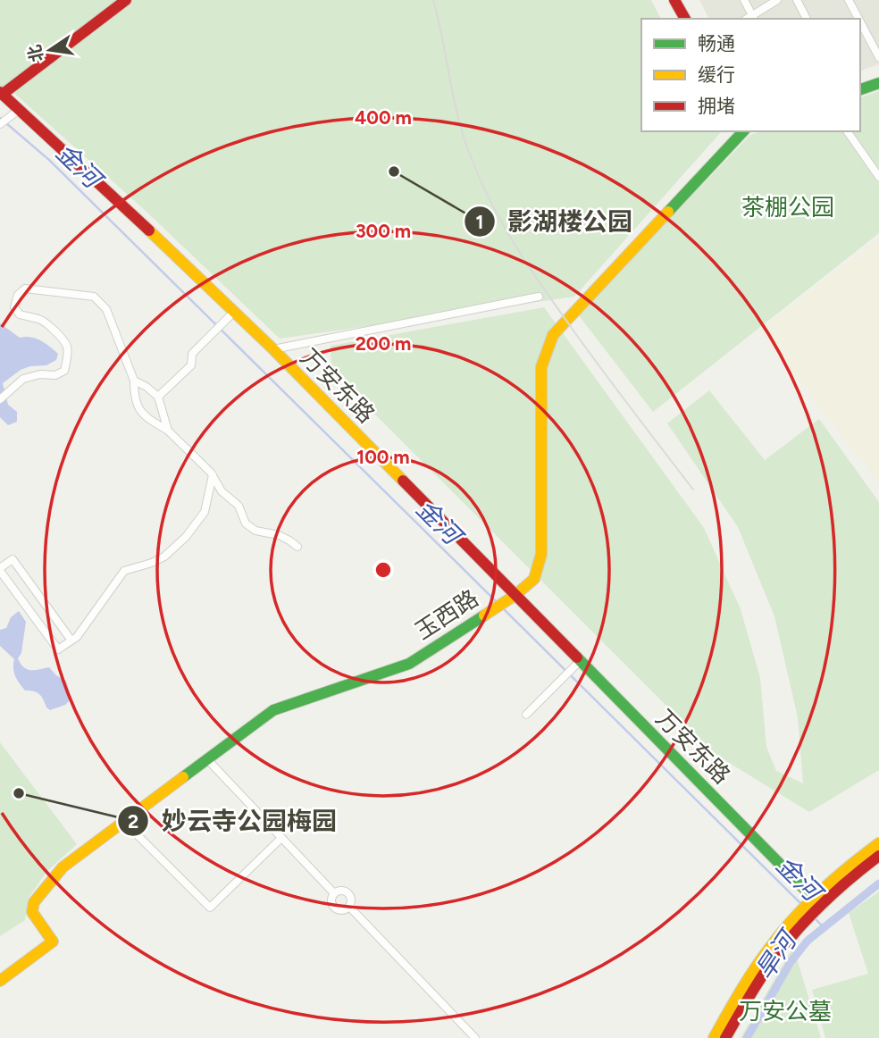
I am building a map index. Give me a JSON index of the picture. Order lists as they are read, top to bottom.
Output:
{
  "streets": {
    "street": ["万安东路", "玉西路"]
  },
  "crossings": [
    ["万安东路", "玉西路"]
  ],
  "water": ["金河", "旱河"],
  "parks": ["茶棚公园", "万安公墓"],
  "places": ["影湖楼公园", "妙云寺公园梅园"],
  "legend": ["畅通", "缓行", "拥堵"],
  "north": "left",
  "rings": [
    "400 m",
    "300 m",
    "200 m",
    "100 m"
  ]
}
